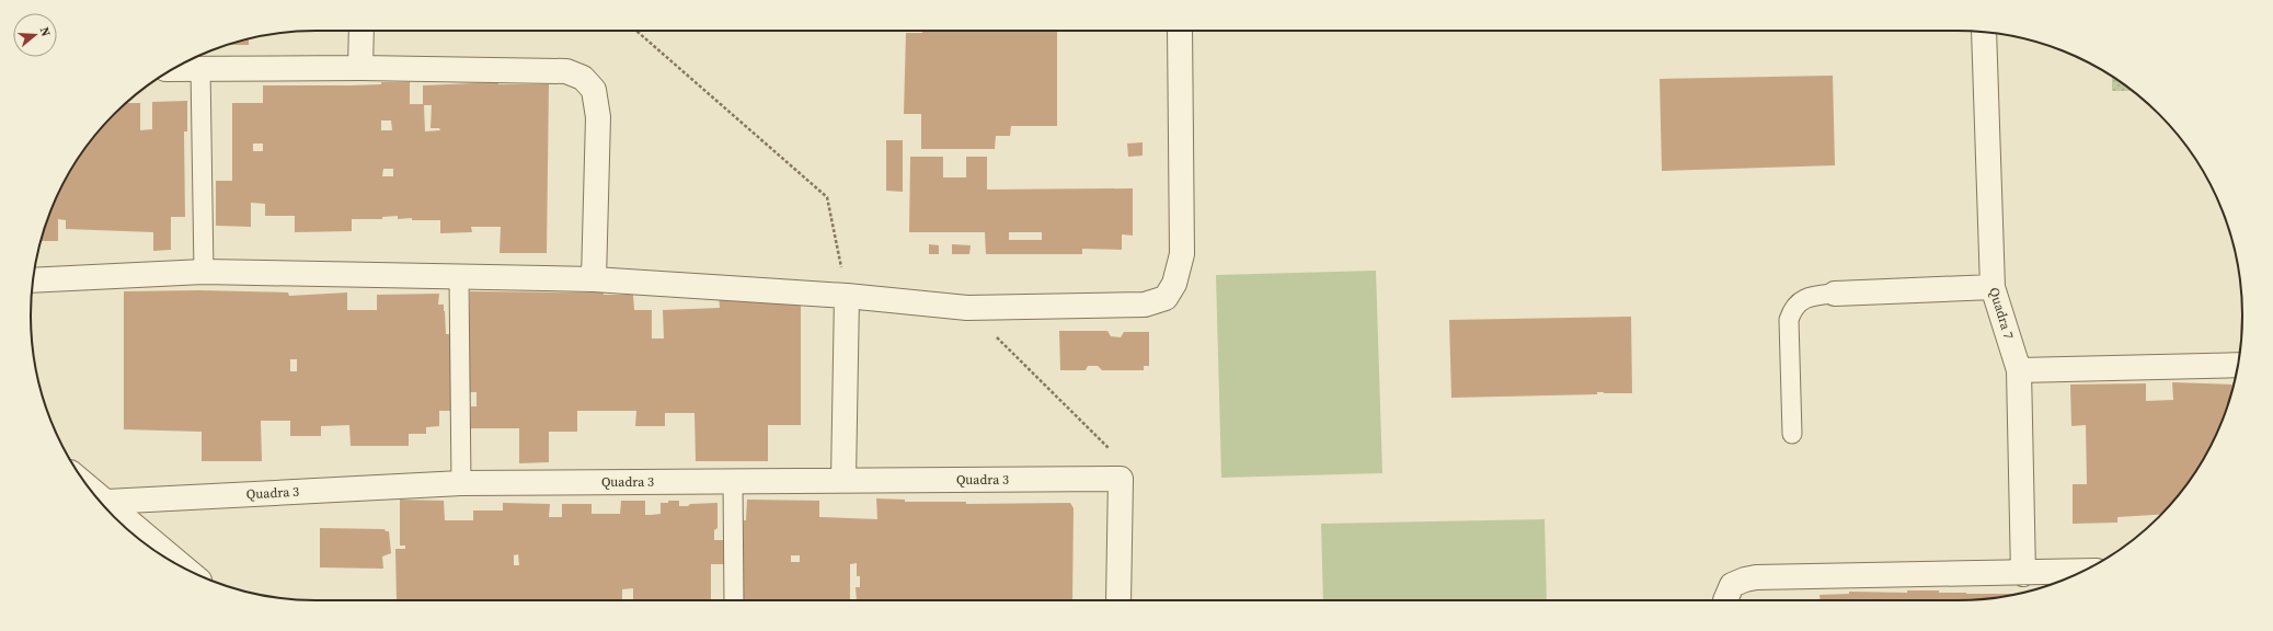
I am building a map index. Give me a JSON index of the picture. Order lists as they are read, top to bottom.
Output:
{
  "streets": {
    "street": ["Quadra 7", "Quadra 3"]
  },
  "north": "right"
}
